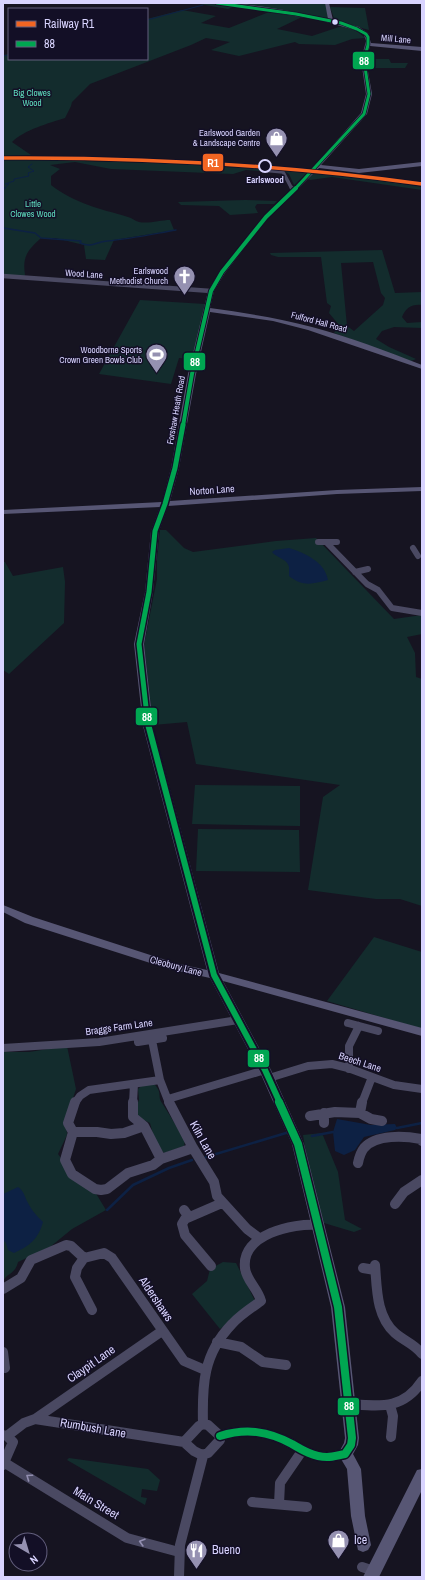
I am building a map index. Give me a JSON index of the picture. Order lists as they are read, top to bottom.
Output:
{
  "streets": {
    "street": [
      "Mill Lane",
      "Wood Lane",
      "Fulford Hall Road",
      "Forshaw Heath Road",
      "Norton Lane",
      "Cleobury Lane",
      "Braggs Farm Lane",
      "Beech Lane",
      "Kiln Lane",
      "Aldershaws",
      "Claypit Lane",
      "Rumbush Lane",
      "Main Street"
    ]
  },
  "crossings": [
    ["Mill Lane", "Forshaw Heath Road"],
    ["Wood Lane", "Forshaw Heath Road"],
    ["Fulford Hall Road", "Forshaw Heath Road"],
    ["Forshaw Heath Road", "Norton Lane"],
    ["Beech Lane", "Kiln Lane"],
    ["Aldershaws", "Claypit Lane"],
    ["Claypit Lane", "Rumbush Lane"]
  ],
  "one_way": ["Main Street"],
  "parks": ["Big Clowes Wood", "Little Clowes Wood"],
  "places": {
    "shop": ["Earlswood Garden & Landscape Centre", "Ice"],
    "other": ["Earlswood"],
    "church": ["Earlswood Methodist Church"],
    "sports": ["Woodborne Sports Crown Green Bowls Club"],
    "restaurant": ["Bueno"]
  },
  "lines": ["transit line 88", "rail line R1"],
  "legend": ["Railway R1", "88"],
  "north": "bottom right"
}
